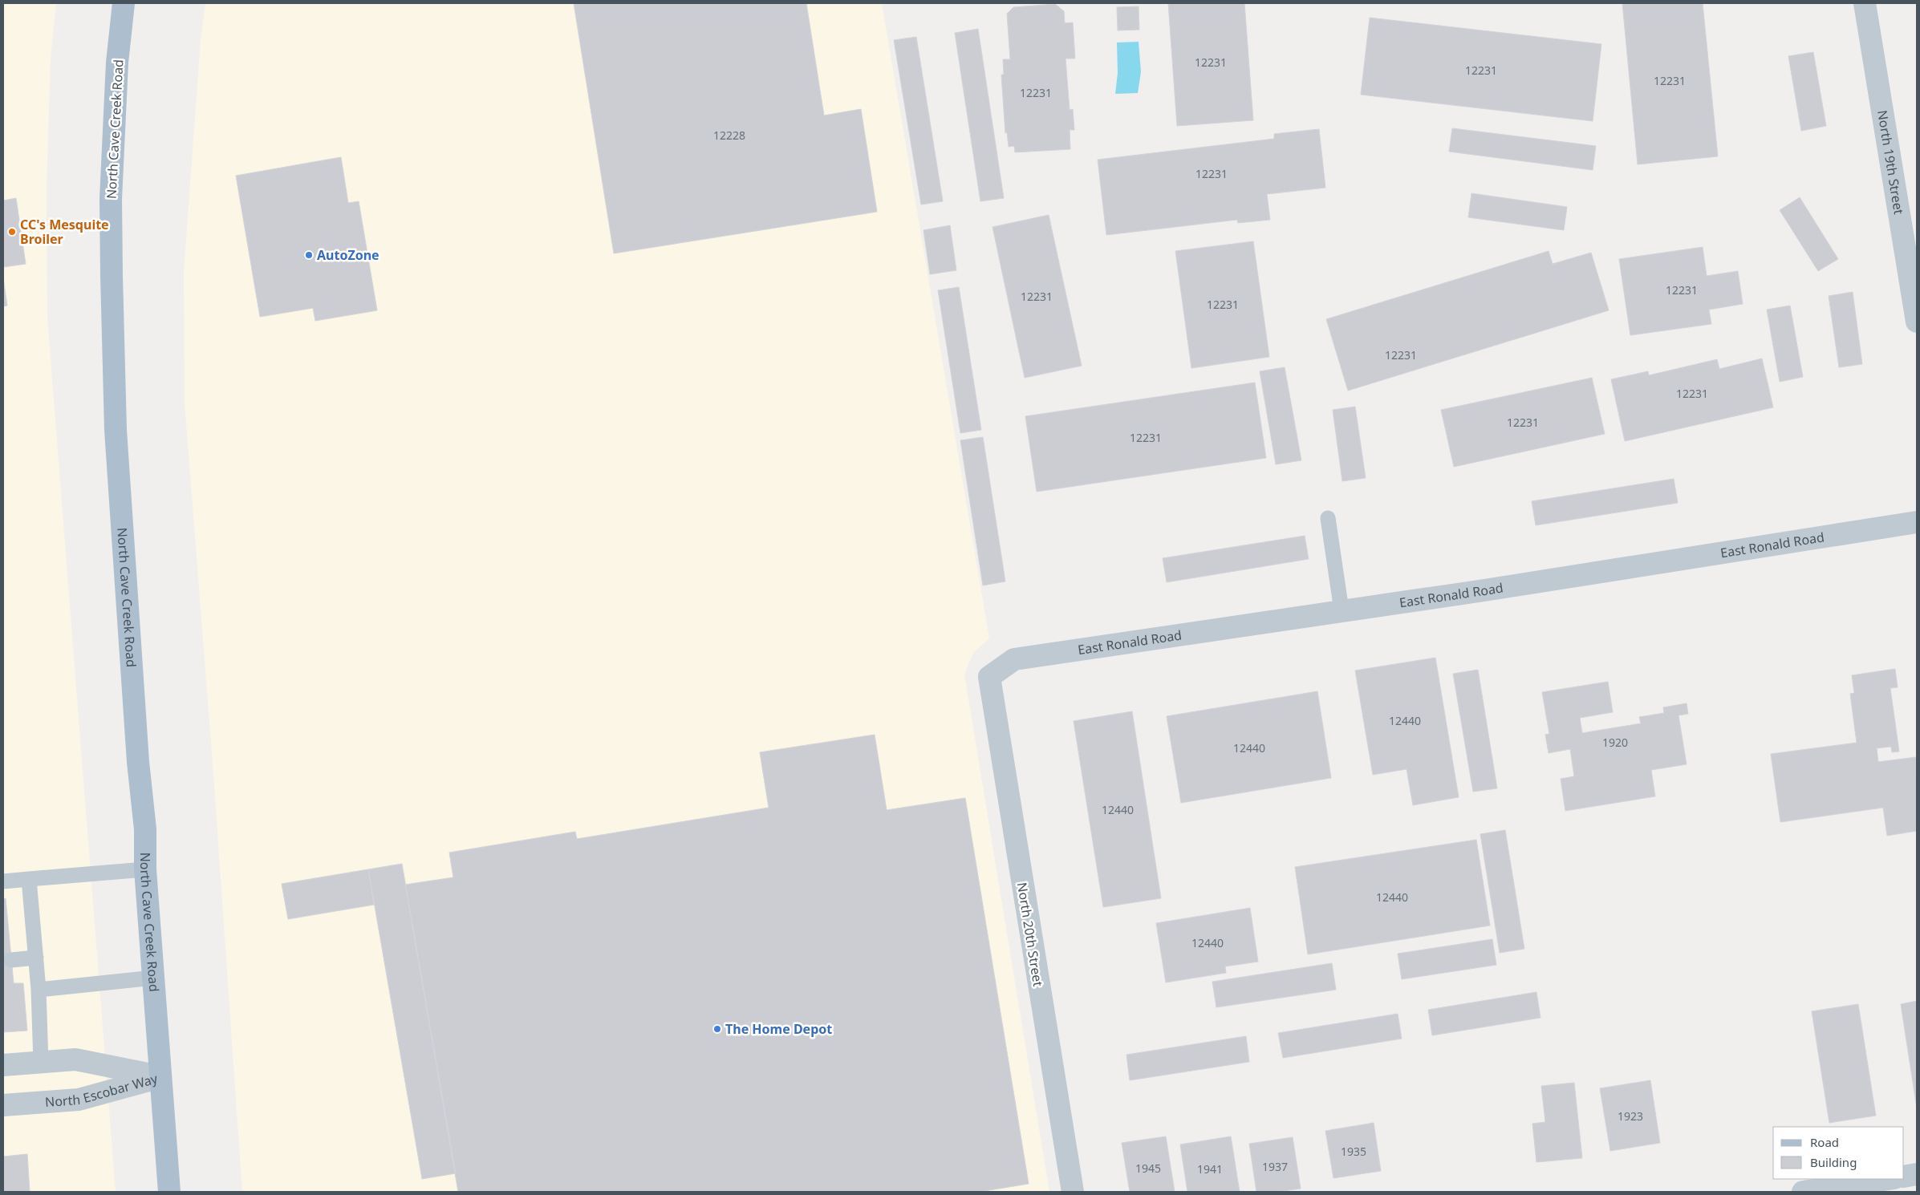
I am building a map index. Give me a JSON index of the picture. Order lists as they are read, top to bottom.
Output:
{
  "streets": {
    "main road": ["North Cave Creek Road"],
    "street": [
      "North 19th Street",
      "East Ronald Road",
      "North 20th Street",
      "North Escobar Way"
    ]
  },
  "crossings": [
    ["North Cave Creek Road", "North Escobar Way"],
    ["East Ronald Road", "North 20th Street"]
  ],
  "places": ["CC's Mesquite Broiler", "AutoZone", "The Home Depot"],
  "house_numbers": [
    "12231",
    "12231",
    "12231",
    "12231",
    "12228",
    "12231",
    "12231",
    "12231",
    "12231",
    "12231",
    "12231",
    "12231",
    "12231",
    "12440",
    "1920",
    "12440",
    "12440",
    "12440",
    "12440",
    "1923",
    "1935",
    "1937",
    "1945",
    "1941"
  ],
  "legend": ["Road", "Building"]
}
